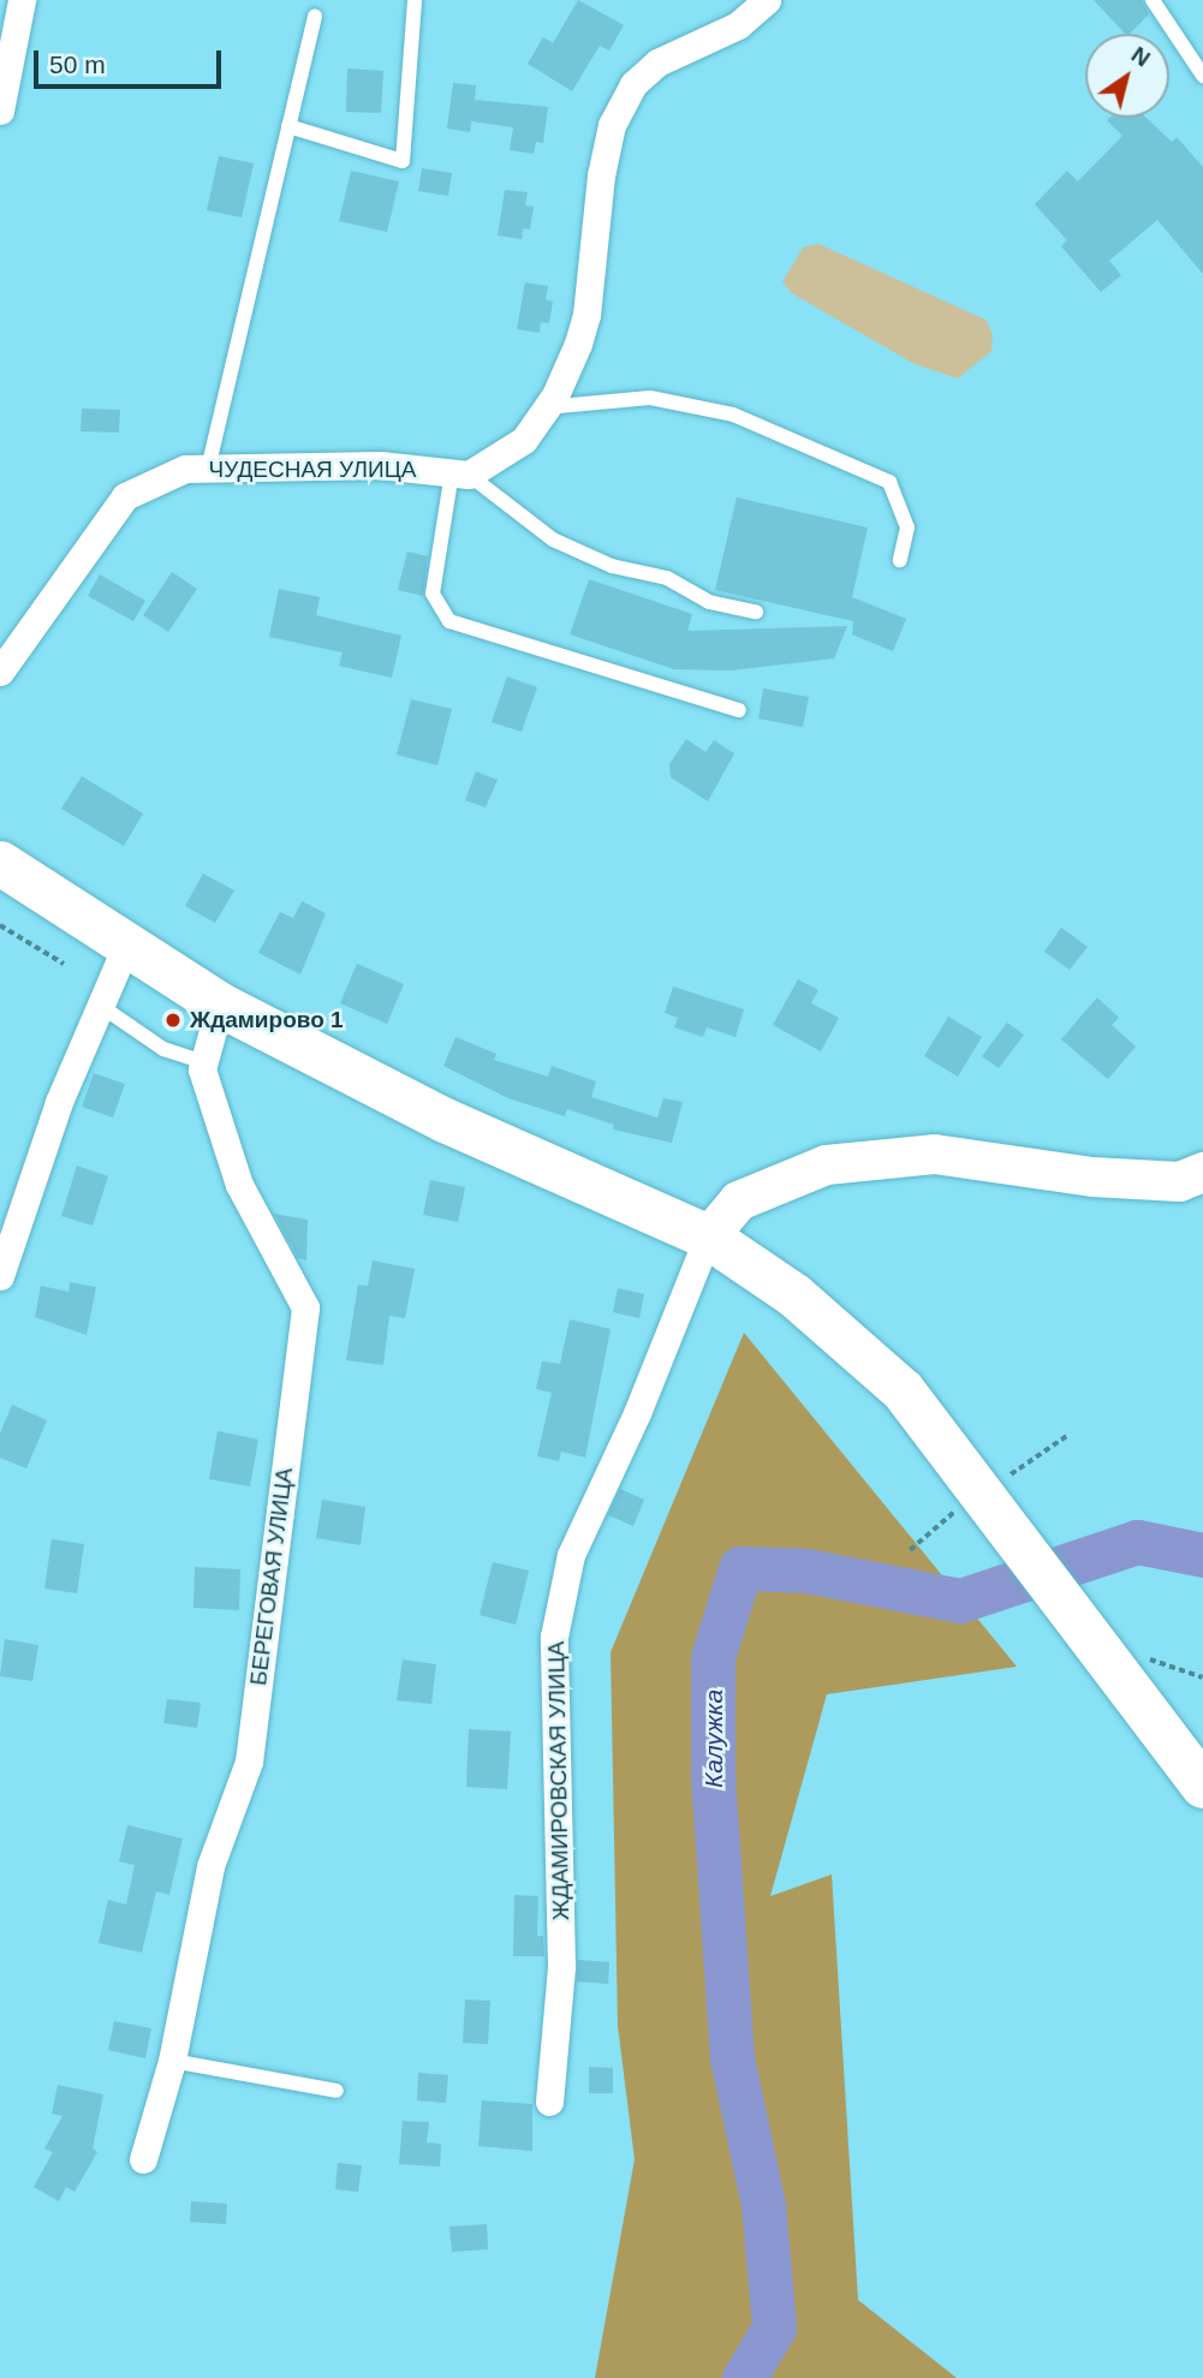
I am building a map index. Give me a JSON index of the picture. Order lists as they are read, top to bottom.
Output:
{
  "streets": {
    "street": ["ЧУДЕСНАЯ УЛИЦА", "БЕРЕГОВАЯ УЛИЦА", "ЖДАМИРОВСКАЯ УЛИЦА"]
  },
  "water": ["Калужка"],
  "places": ["Ждамирово 1"],
  "scale_bar": "50 m",
  "north": "top right"
}
